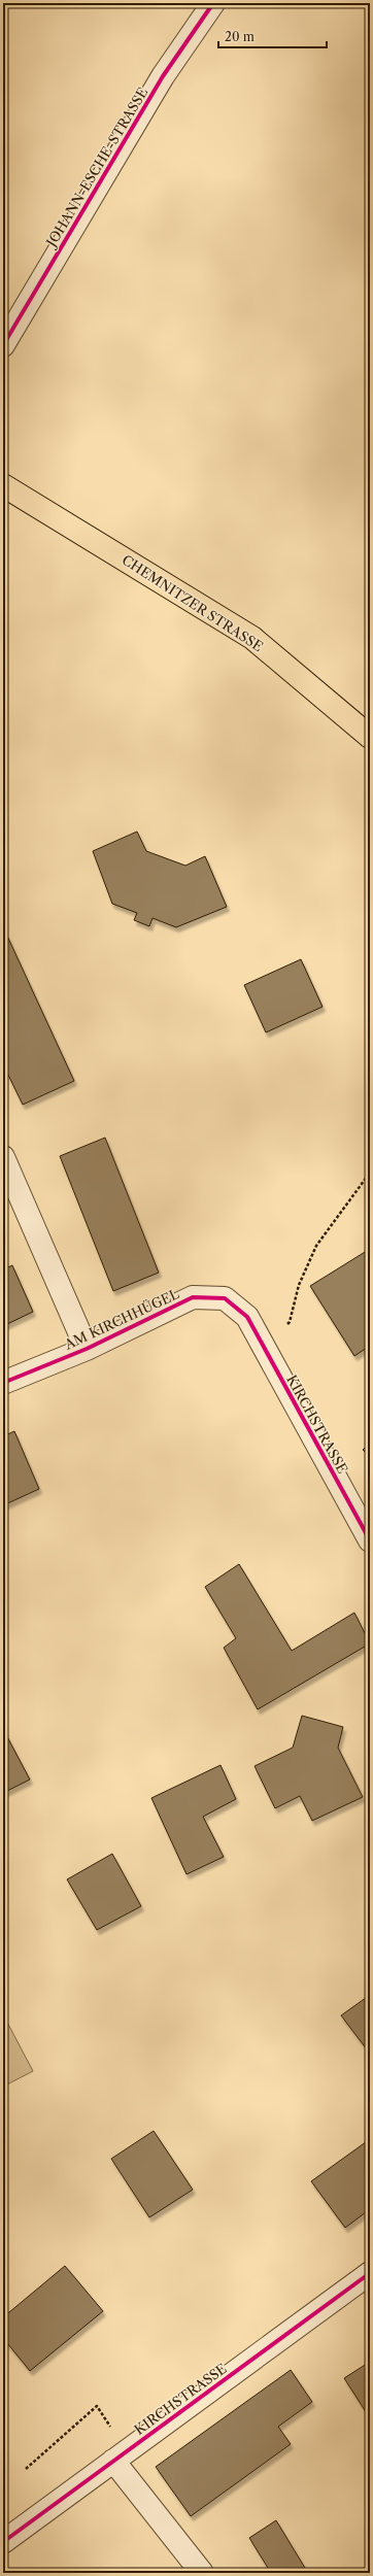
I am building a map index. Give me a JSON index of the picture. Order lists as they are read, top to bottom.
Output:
{
  "streets": {
    "main road": ["CHEMNITZER STRASSE"],
    "street": ["JOHANN-ESCHE-STRASSE", "AM KIRCHHÜGEL", "KIRCHSTRASSE"]
  },
  "crossings": [
    ["AM KIRCHHÜGEL", "KIRCHSTRASSE"]
  ],
  "scale_bar": "20 m"
}
